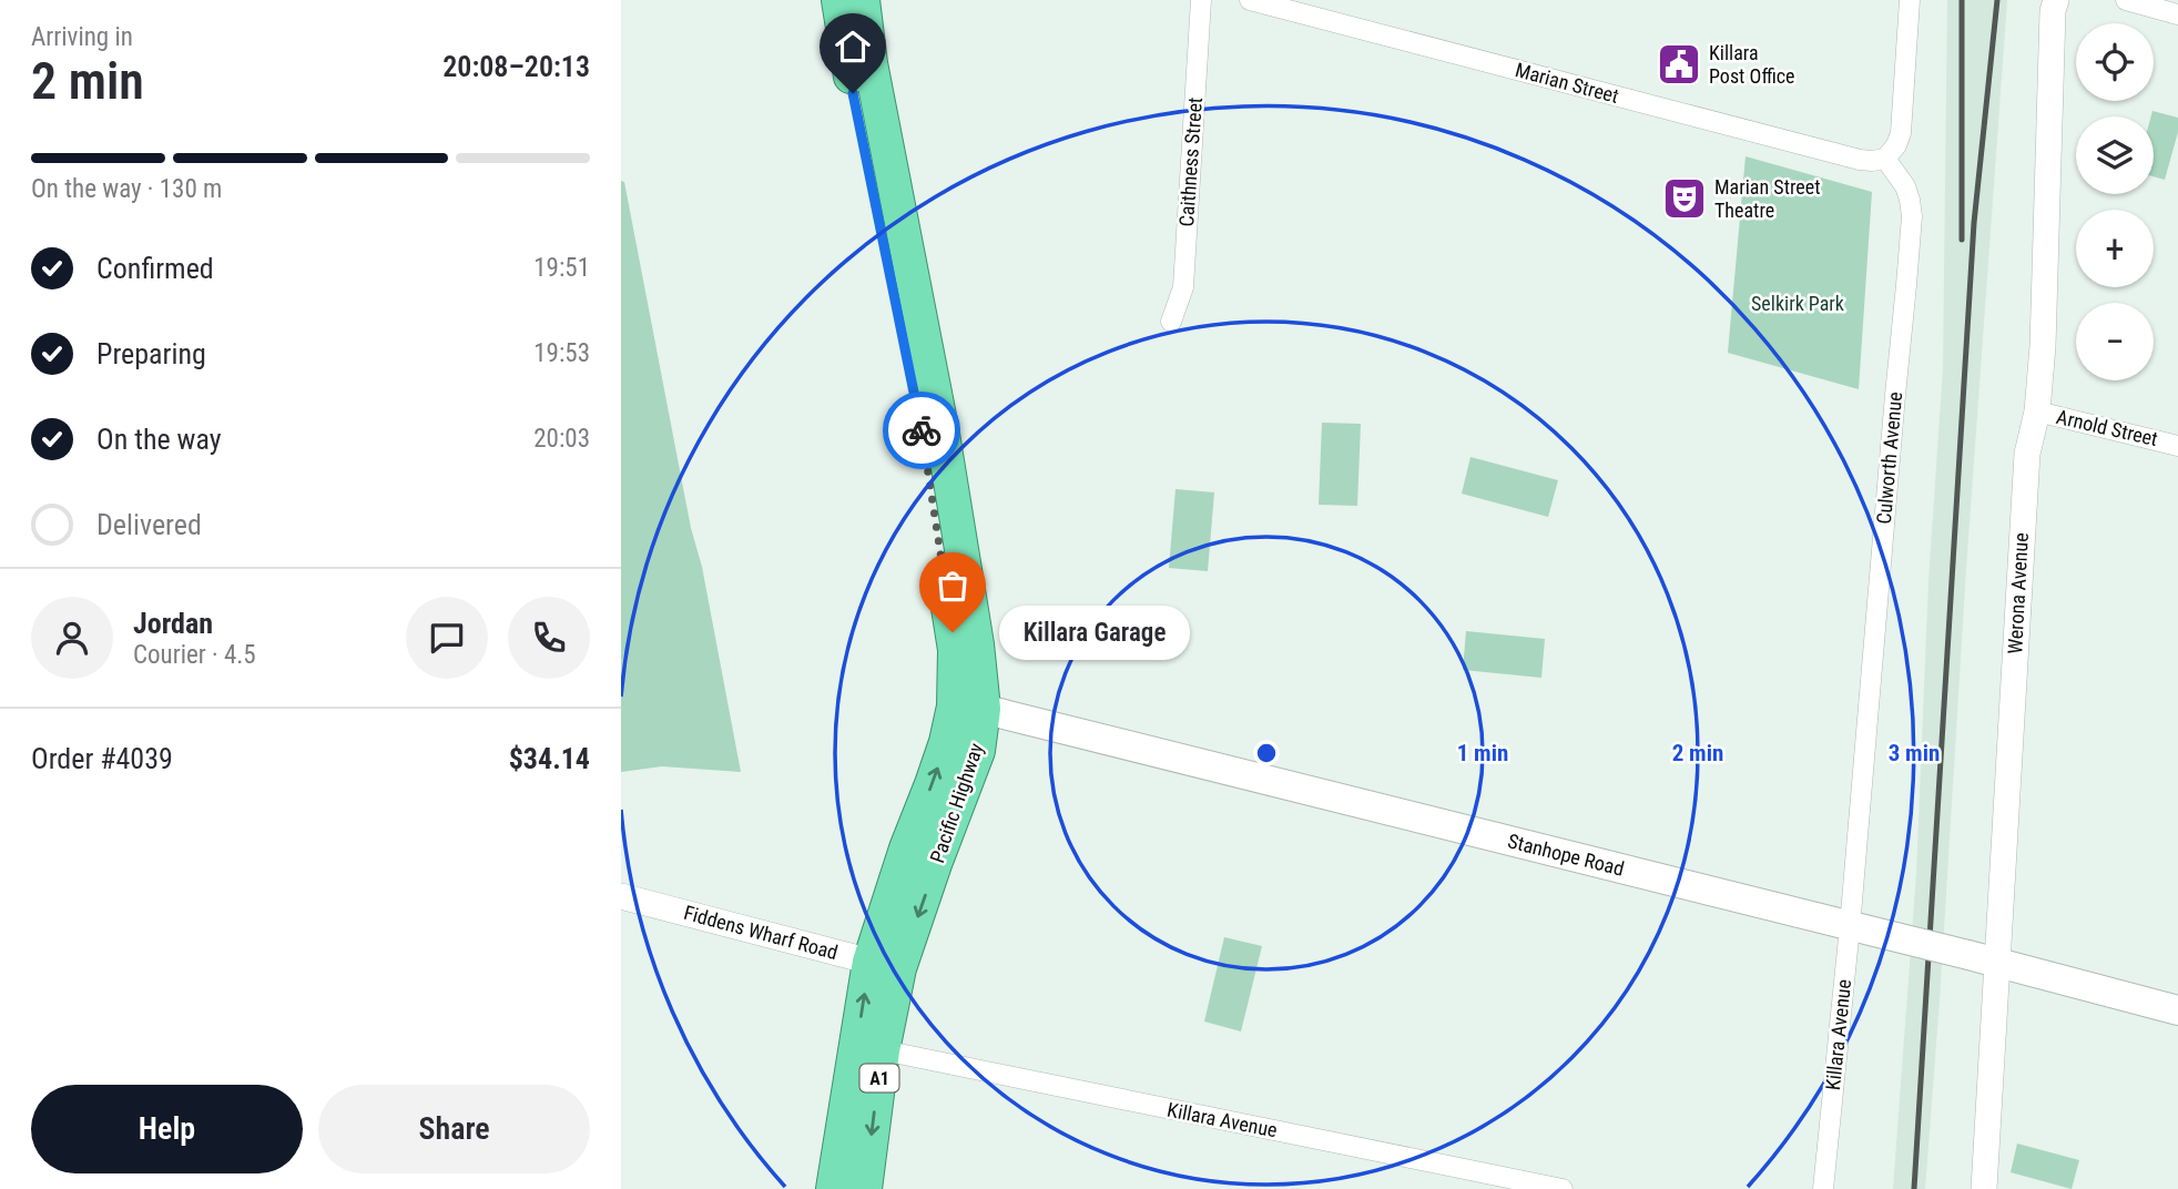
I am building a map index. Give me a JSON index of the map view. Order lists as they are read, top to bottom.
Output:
{
  "streets": {
    "highway": ["Pacific Highway", "A1"],
    "main road": ["Stanhope Road"],
    "street": [
      "Marian Street",
      "Caithness Street",
      "Arnold Street",
      "Culworth Avenue",
      "Werona Avenue",
      "Fiddens Wharf Road",
      "Killara Avenue"
    ]
  },
  "crossings": [
    ["Marian Street", "Culworth Avenue"],
    ["Arnold Street", "Werona Avenue"],
    ["Culworth Avenue", "Stanhope Road"],
    ["Culworth Avenue", "Killara Avenue"],
    ["Werona Avenue", "Stanhope Road"],
    ["Pacific Highway", "Stanhope Road"],
    ["Pacific Highway", "Fiddens Wharf Road"],
    ["Pacific Highway", "Killara Avenue"],
    ["Stanhope Road", "Killara Avenue"]
  ],
  "parks": ["Selkirk Park"],
  "places": {
    "public building": ["Killara Post Office"],
    "theatre": ["Marian Street Theatre"],
    "other": ["Killara Garage"]
  },
  "page": {
    "heading": ["2 min", "Arriving in", "20:08–20:13"],
    "panel": [
      "Jordan",
      "Courier · 4.5",
      "Order #4039",
      "$34.14"
    ],
    "map_buttons": ["+", "−"],
    "bar": "On the way · 130 m",
    "list": [
      ["Confirmed", "19:51"],
      ["Preparing", "19:53"],
      ["On the way", "20:03"],
      "Delivered"
    ],
    "bubble": "Killara Garage",
    "buttons": ["Help", "Share"]
  },
  "rings": ["1 min", "2 min", "3 min"]
}
